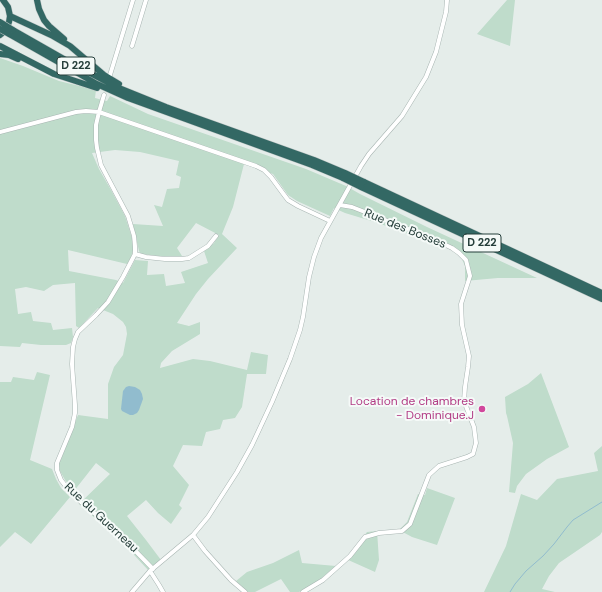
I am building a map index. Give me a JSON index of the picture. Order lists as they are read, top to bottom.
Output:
{
  "streets": {
    "highway": ["D 222"],
    "street": ["Rue des Bosses", "Rue du Guerneau"]
  },
  "places": ["Location de chambres - Dominique.J"]
}
